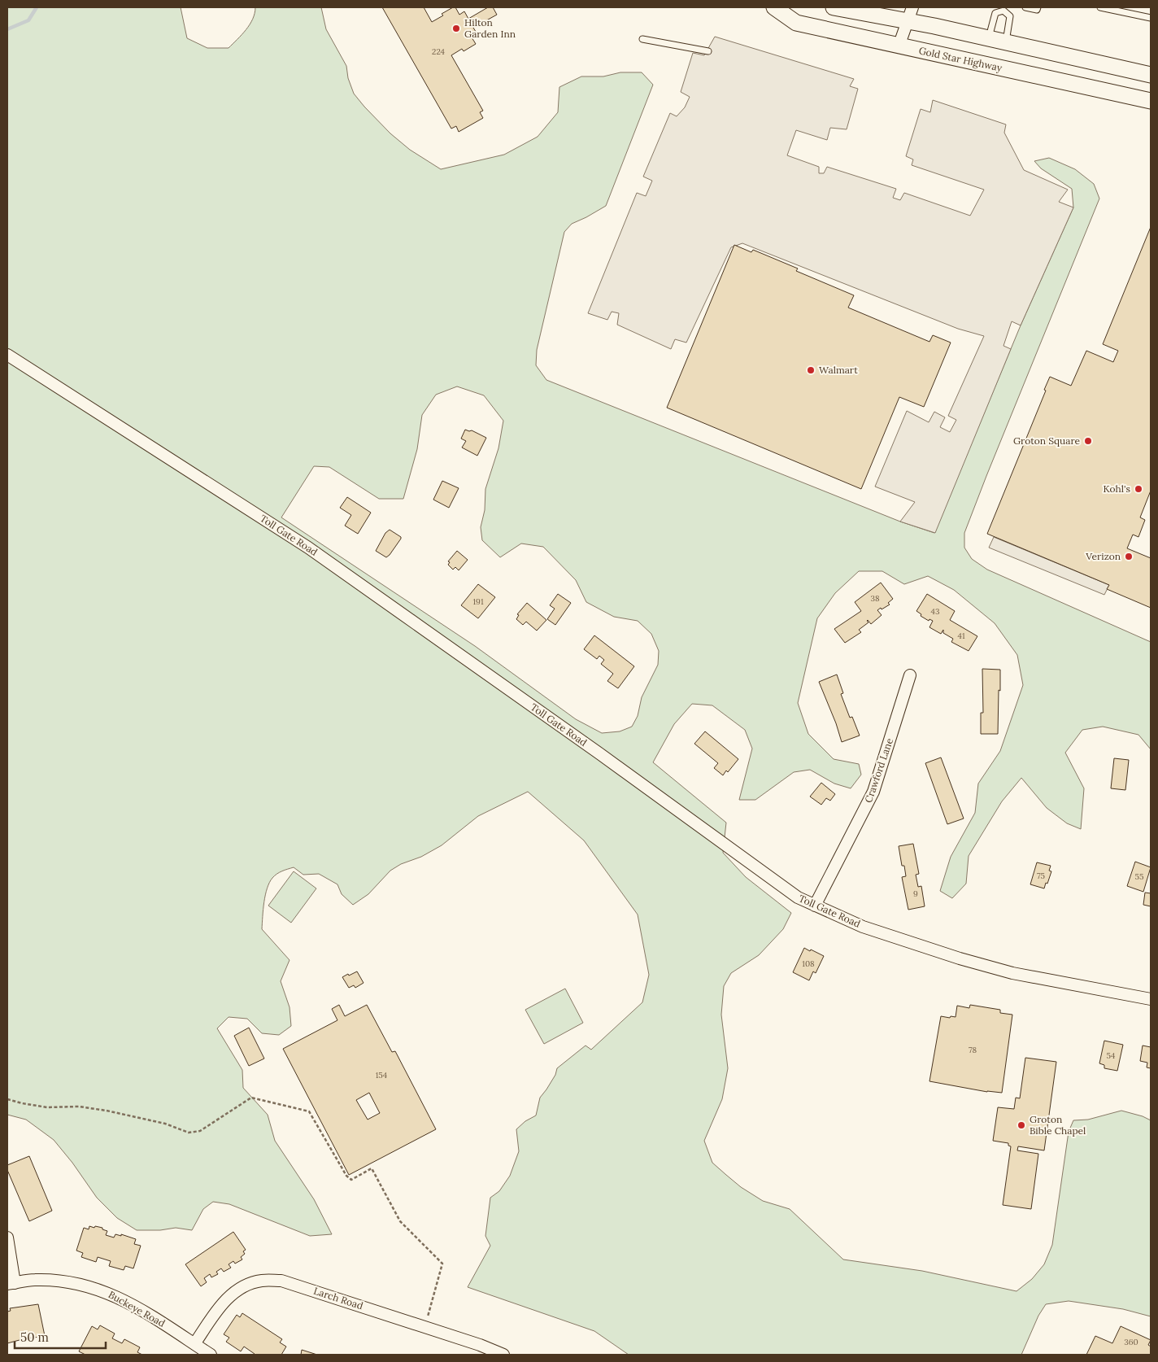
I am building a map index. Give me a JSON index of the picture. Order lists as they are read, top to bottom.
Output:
{
  "streets": {
    "main road": ["Gold Star Highway"],
    "street": [
      "Toll Gate Road",
      "Crawford Lane",
      "Larch Road",
      "Buckeye Road"
    ]
  },
  "crossings": [
    ["Toll Gate Road", "Crawford Lane"],
    ["Larch Road", "Buckeye Road"]
  ],
  "places": [
    "Hilton Garden Inn",
    "Walmart",
    "Groton Square",
    "Kohl's",
    "Verizon",
    "Groton Bible Chapel"
  ],
  "house_numbers": [
    "224",
    "38",
    "191",
    "43",
    "41",
    "75",
    "55",
    "9",
    "108",
    "78",
    "54",
    "154",
    "360"
  ],
  "scale_bar": "50 m"
}
